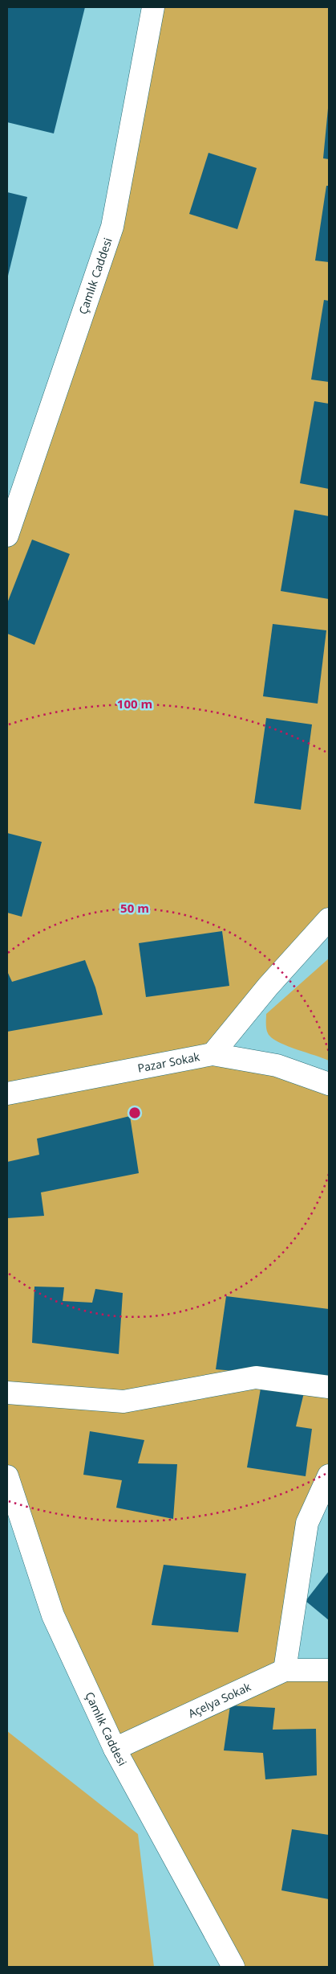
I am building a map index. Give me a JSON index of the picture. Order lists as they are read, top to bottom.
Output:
{
  "streets": {
    "street": ["Çamlık Caddesi", "Pazar Sokak", "Açelya Sokak"]
  },
  "crossings": [
    ["Çamlık Caddesi", "Açelya Sokak"]
  ],
  "rings": ["100 m", "50 m"]
}
